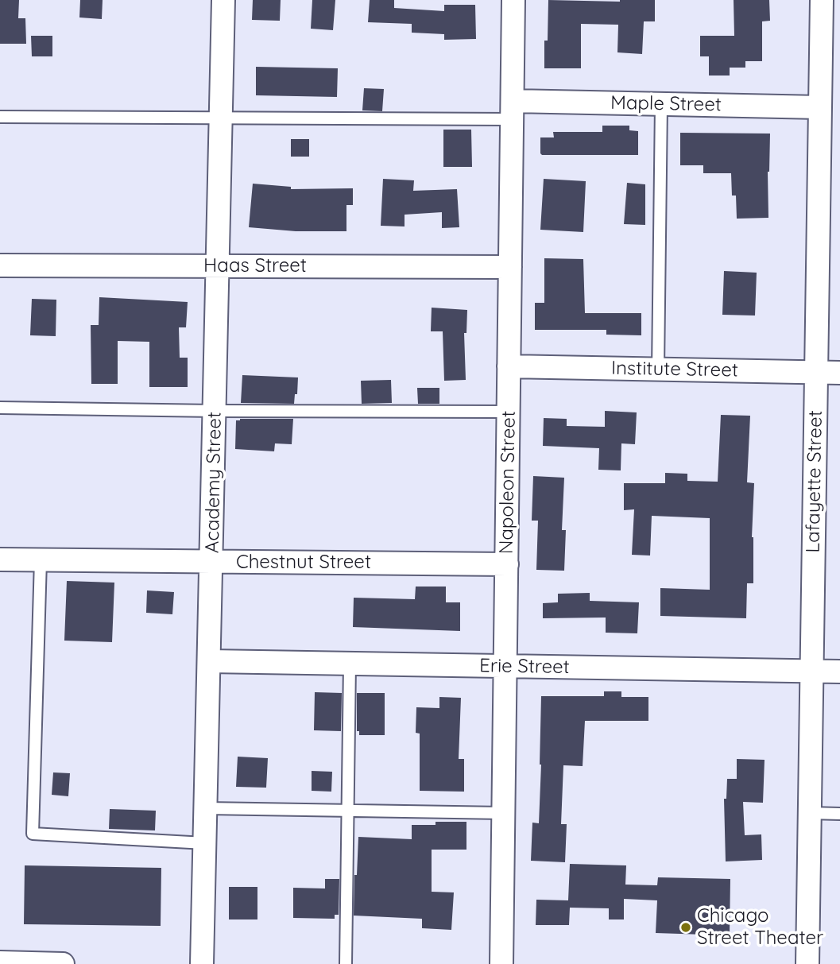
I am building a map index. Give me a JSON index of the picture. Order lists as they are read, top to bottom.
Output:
{
  "streets": {
    "street": [
      "Maple Street",
      "Haas Street",
      "Institute Street",
      "Lafayette Street",
      "Academy Street",
      "Napoleon Street",
      "Chestnut Street",
      "Erie Street"
    ]
  },
  "crossings": [
    ["Maple Street", "Lafayette Street"],
    ["Maple Street", "Napoleon Street"],
    ["Haas Street", "Academy Street"],
    ["Haas Street", "Napoleon Street"],
    ["Institute Street", "Lafayette Street"],
    ["Institute Street", "Napoleon Street"],
    ["Lafayette Street", "Erie Street"],
    ["Academy Street", "Chestnut Street"],
    ["Academy Street", "Erie Street"],
    ["Napoleon Street", "Chestnut Street"],
    ["Napoleon Street", "Erie Street"]
  ],
  "places": ["Chicago Street Theater"]
}
